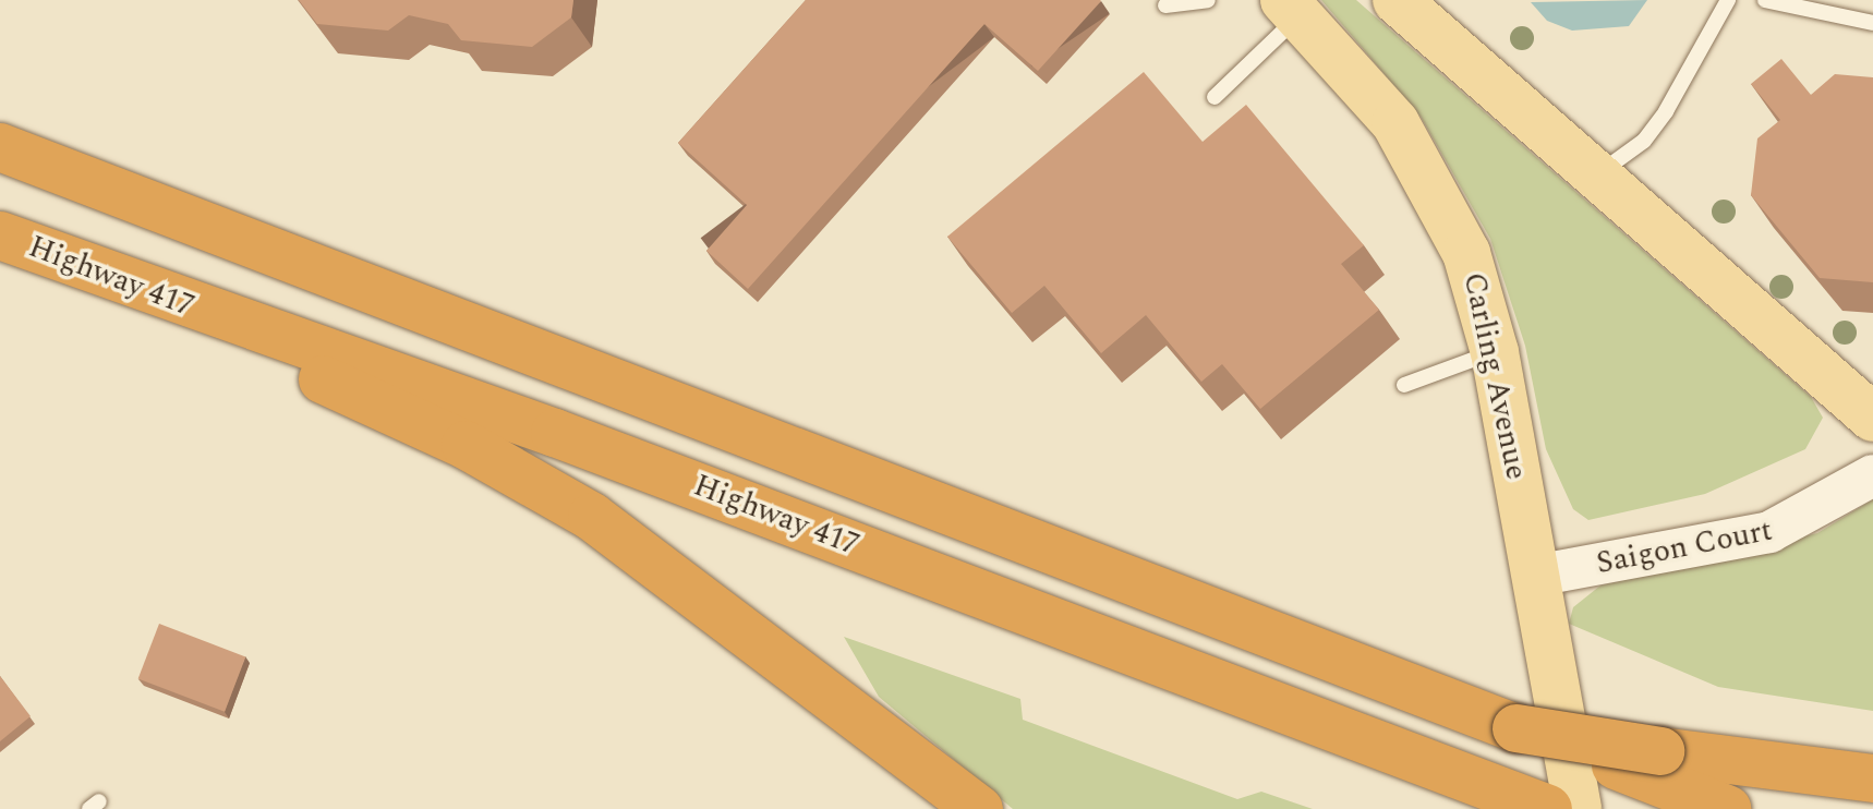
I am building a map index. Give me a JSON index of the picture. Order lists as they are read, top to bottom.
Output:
{
  "streets": {
    "highway": ["Highway 417"],
    "main road": ["Carling Avenue"],
    "street": ["Saigon Court"]
  },
  "crossings": [
    ["Highway 417", "Carling Avenue"],
    ["Carling Avenue", "Saigon Court"]
  ]
}
